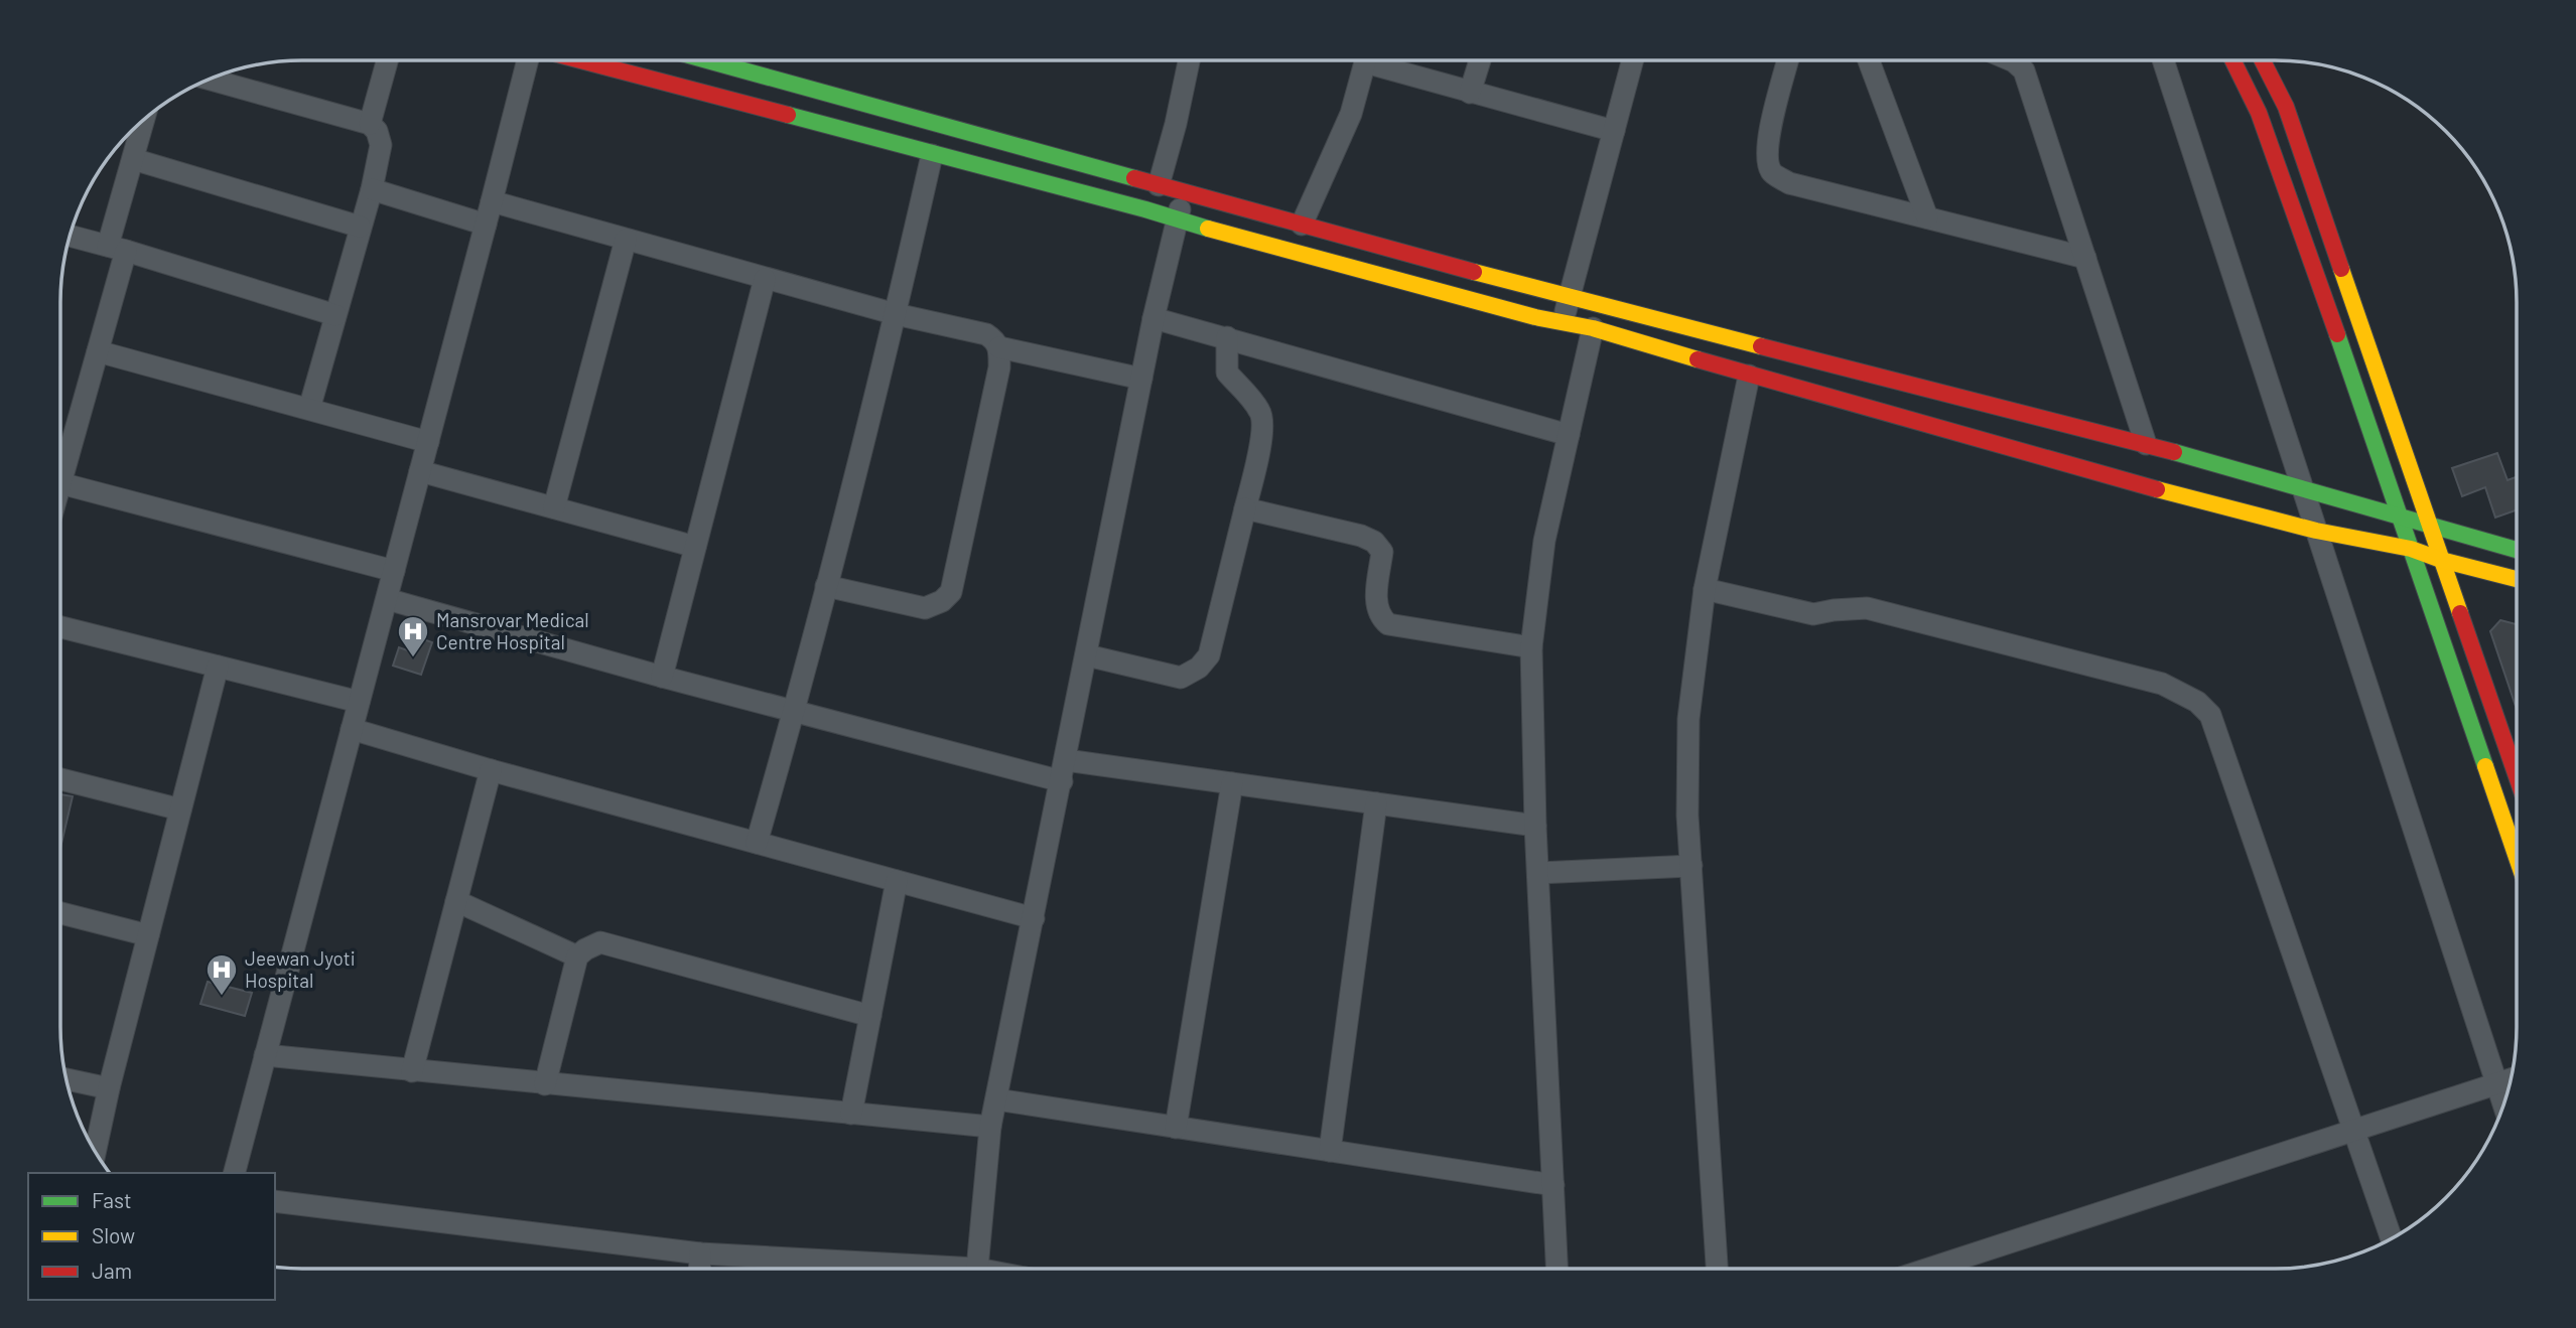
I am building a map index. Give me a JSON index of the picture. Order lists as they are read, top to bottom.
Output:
{
  "places": {
    "hospital": ["Mansrovar Medical Centre Hospital", "Jeewan Jyoti Hospital"]
  },
  "legend": ["Fast", "Slow", "Jam"]
}
